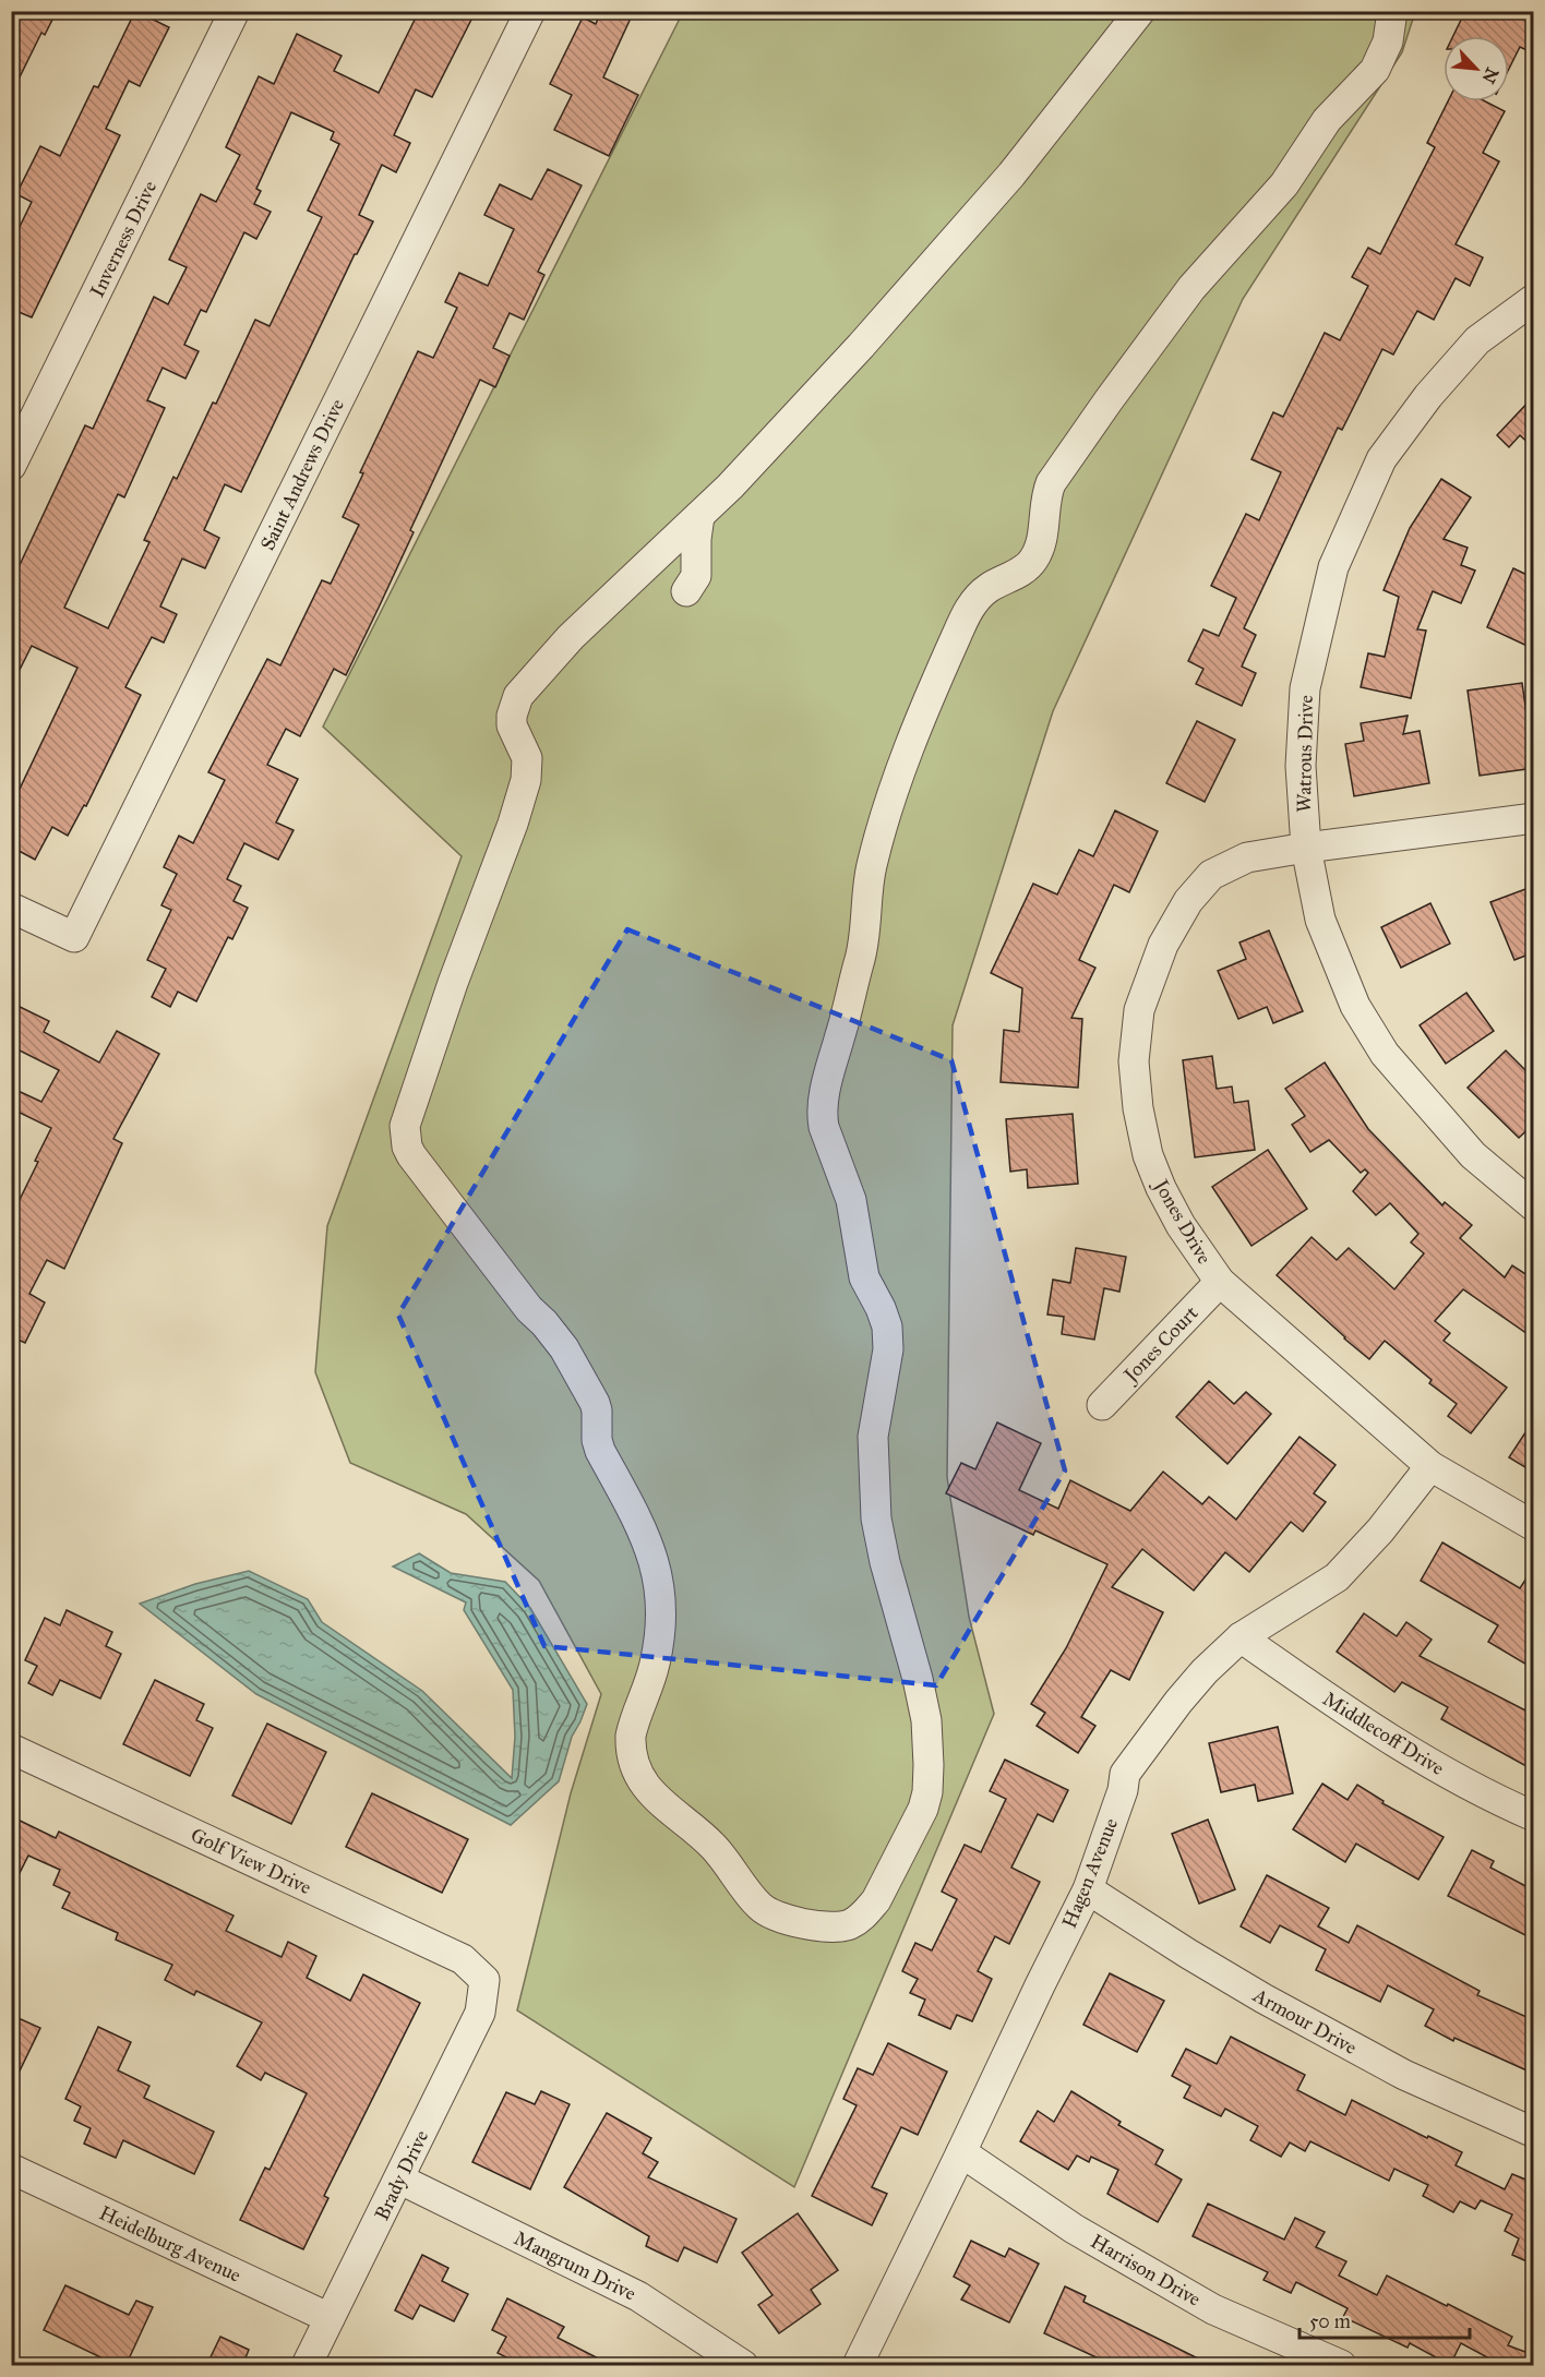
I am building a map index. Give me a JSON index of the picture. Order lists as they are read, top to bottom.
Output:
{
  "streets": {
    "street": [
      "Inverness Drive",
      "Saint Andrews Drive",
      "Watrous Drive",
      "Jones Drive",
      "Jones Court",
      "Middlecoff Drive",
      "Golf View Drive",
      "Hagen Avenue",
      "Armour Drive",
      "Brady Drive",
      "Heidelburg Avenue",
      "Mangrum Drive",
      "Harrison Drive"
    ]
  },
  "crossings": [
    ["Watrous Drive", "Jones Drive"],
    ["Jones Drive", "Jones Court"],
    ["Jones Drive", "Hagen Avenue"],
    ["Middlecoff Drive", "Hagen Avenue"],
    ["Golf View Drive", "Brady Drive"],
    ["Hagen Avenue", "Armour Drive"],
    ["Hagen Avenue", "Harrison Drive"],
    ["Brady Drive", "Heidelburg Avenue"],
    ["Brady Drive", "Mangrum Drive"]
  ],
  "scale_bar": "50 m",
  "north": "bottom right"
}
